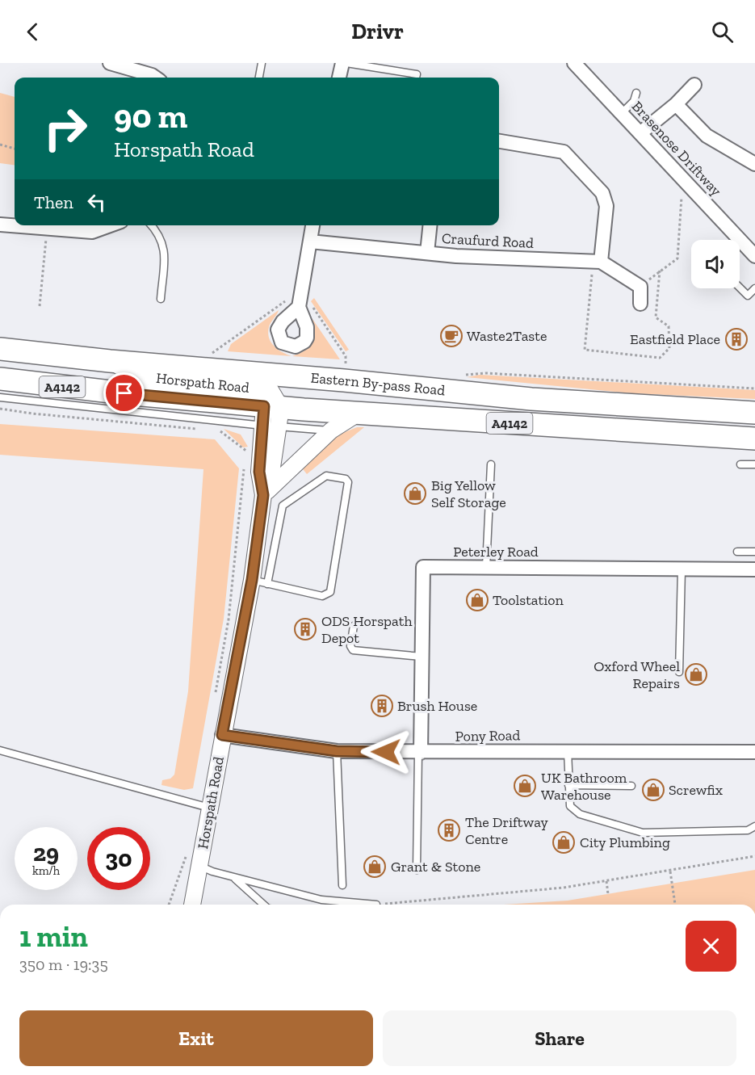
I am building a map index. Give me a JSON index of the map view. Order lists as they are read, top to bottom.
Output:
{
  "streets": {
    "highway": ["Eastern By-pass Road", "A4142"],
    "street": [
      "Brasenose Driftway",
      "Craufurd Road",
      "Horspath Road",
      "Peterley Road",
      "Pony Road"
    ]
  },
  "crossings": [
    ["Horspath Road", "Eastern By-pass Road"],
    ["Horspath Road", "Pony Road"],
    ["Peterley Road", "Pony Road"]
  ],
  "places": {
    "cafe": ["Waste2Taste"],
    "building": [
      "Eastfield Place",
      "ODS Horspath Depot",
      "Brush House",
      "The Driftway Centre"
    ],
    "shop": [
      "Big Yellow Self Storage",
      "Toolstation",
      "Oxford Wheel Repairs",
      "UK Bathroom Warehouse",
      "Screwfix",
      "City Plumbing",
      "Grant & Stone"
    ]
  },
  "page": {
    "header": "Drivr",
    "turn": ["90 m", "Horspath Road"],
    "then": "Then",
    "speed": "29 km/h",
    "limit": "30",
    "heading": ["1 min", "350 m · 19:35"],
    "buttons": ["Exit", "Share"]
  }
}
